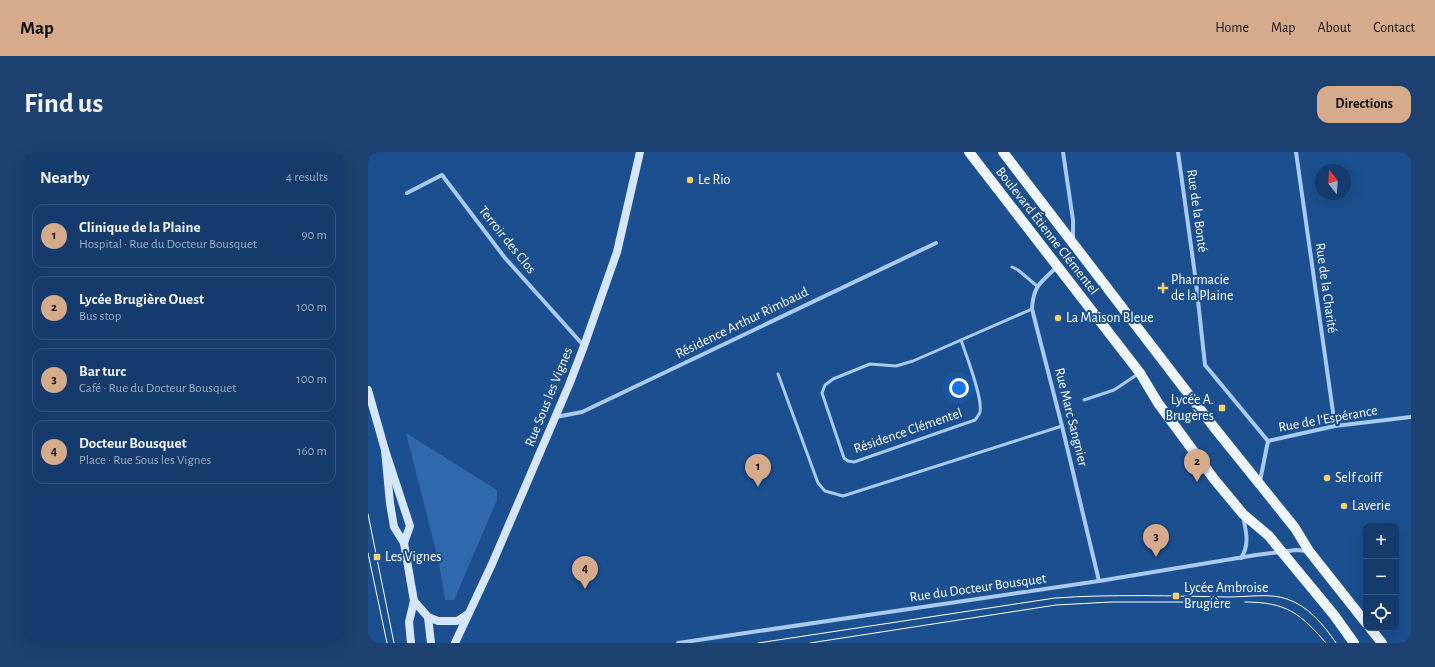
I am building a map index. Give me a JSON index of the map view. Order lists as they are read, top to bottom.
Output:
{
  "streets": {
    "main road": ["Boulevard Étienne Clémentel"],
    "street": [
      "Rue de la Bonté",
      "Terroir des Clos",
      "Rue de la Charité",
      "Résidence Arthur Rimbaud",
      "Rue Sous les Vignes",
      "Rue Marc Sangnier",
      "Rue de l'Espérance",
      "Rue du Docteur Bousquet"
    ],
    "lane": ["Résidence Clémentel"]
  },
  "crossings": [
    ["Rue de la Bonté", "Rue de l'Espérance"],
    ["Boulevard Étienne Clémentel", "Rue de l'Espérance"],
    ["Boulevard Étienne Clémentel", "Rue du Docteur Bousquet"],
    ["Terroir des Clos", "Rue Sous les Vignes"],
    ["Rue de la Charité", "Rue de l'Espérance"],
    ["Résidence Arthur Rimbaud", "Rue Sous les Vignes"],
    ["Rue Marc Sangnier", "Résidence Clémentel"],
    ["Rue Marc Sangnier", "Rue du Docteur Bousquet"]
  ],
  "places": {
    "other": [
      "Le Rio",
      "La Maison Bleue",
      "Self coiff",
      "Laverie"
    ],
    "health": ["Pharmacie de la Plaine"],
    "transit": ["Lycée A. Brugères", "Les Vignes", "Lycée Ambroise Brugière"]
  },
  "north": "top",
  "page": {
    "header": "Map",
    "nav": [
      "Home",
      "Map",
      "About",
      "Contact"
    ],
    "buttons": "Directions",
    "title": "Find us",
    "heading": ["Nearby", "4 results"],
    "list": [
      {
        "mark": "1",
        "name": "Clinique de la Plaine",
        "note": "Hospital · Rue du Docteur Bousquet",
        "value": "90 m"
      },
      {
        "mark": "2",
        "name": "Lycée Brugière Ouest",
        "note": "Bus stop",
        "value": "100 m"
      },
      {
        "mark": "3",
        "name": "Bar turc",
        "note": "Café · Rue du Docteur Bousquet",
        "value": "100 m"
      },
      {
        "mark": "4",
        "name": "Docteur Bousquet",
        "note": "Place · Rue Sous les Vignes",
        "value": "160 m"
      }
    ],
    "pins": [
      "2",
      "1",
      "3",
      "4"
    ],
    "map_buttons": ["+", "−"]
  }
}
